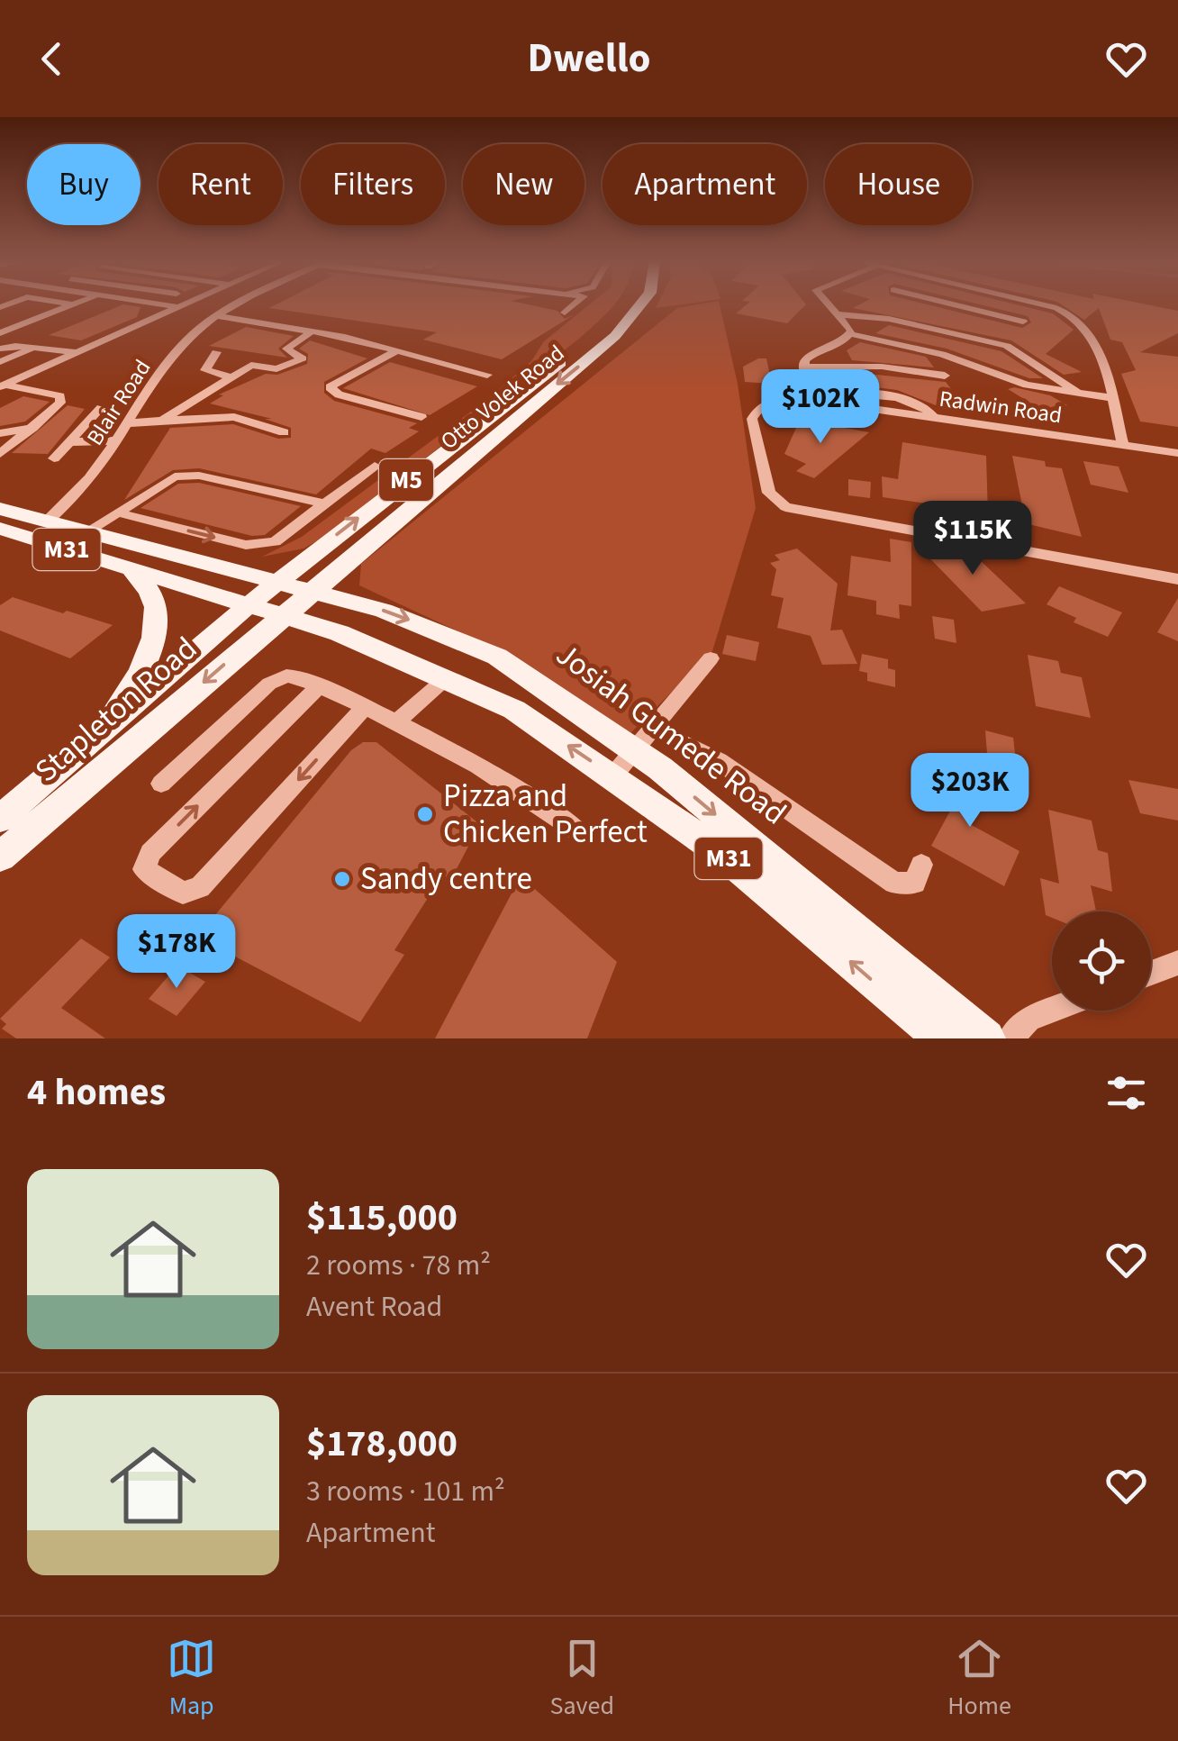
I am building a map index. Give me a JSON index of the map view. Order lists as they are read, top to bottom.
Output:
{
  "streets": {
    "main road": [
      "Otto Volek Road",
      "M5",
      "M31",
      "Stapleton Road",
      "Josiah Gumede Road"
    ],
    "street": ["Blair Road", "Radwin Road"]
  },
  "crossings": [
    ["Otto Volek Road", "M5"],
    ["Otto Volek Road", "Josiah Gumede Road"],
    ["Blair Road", "Josiah Gumede Road"],
    ["M5", "M31"],
    ["M5", "Stapleton Road"],
    ["M5", "Josiah Gumede Road"],
    ["M31", "Stapleton Road"]
  ],
  "places": ["Pizza and Chicken Perfect", "Sandy centre"],
  "page": {
    "header": "Dwello",
    "chip": [
      "Buy",
      "Rent",
      "Filters",
      "New",
      "Apartment",
      "House"
    ],
    "price": [
      "$102K",
      "$115K",
      "$203K",
      "$178K"
    ],
    "heading": "4 homes",
    "list": [
      {
        "name": "$115,000",
        "note": "2 rooms · 78 m² · Avent Road"
      },
      {
        "name": "$178,000",
        "note": "3 rooms · 101 m² · Apartment"
      }
    ],
    "tabs": ["Map", "Saved", "Home"]
  }
}
